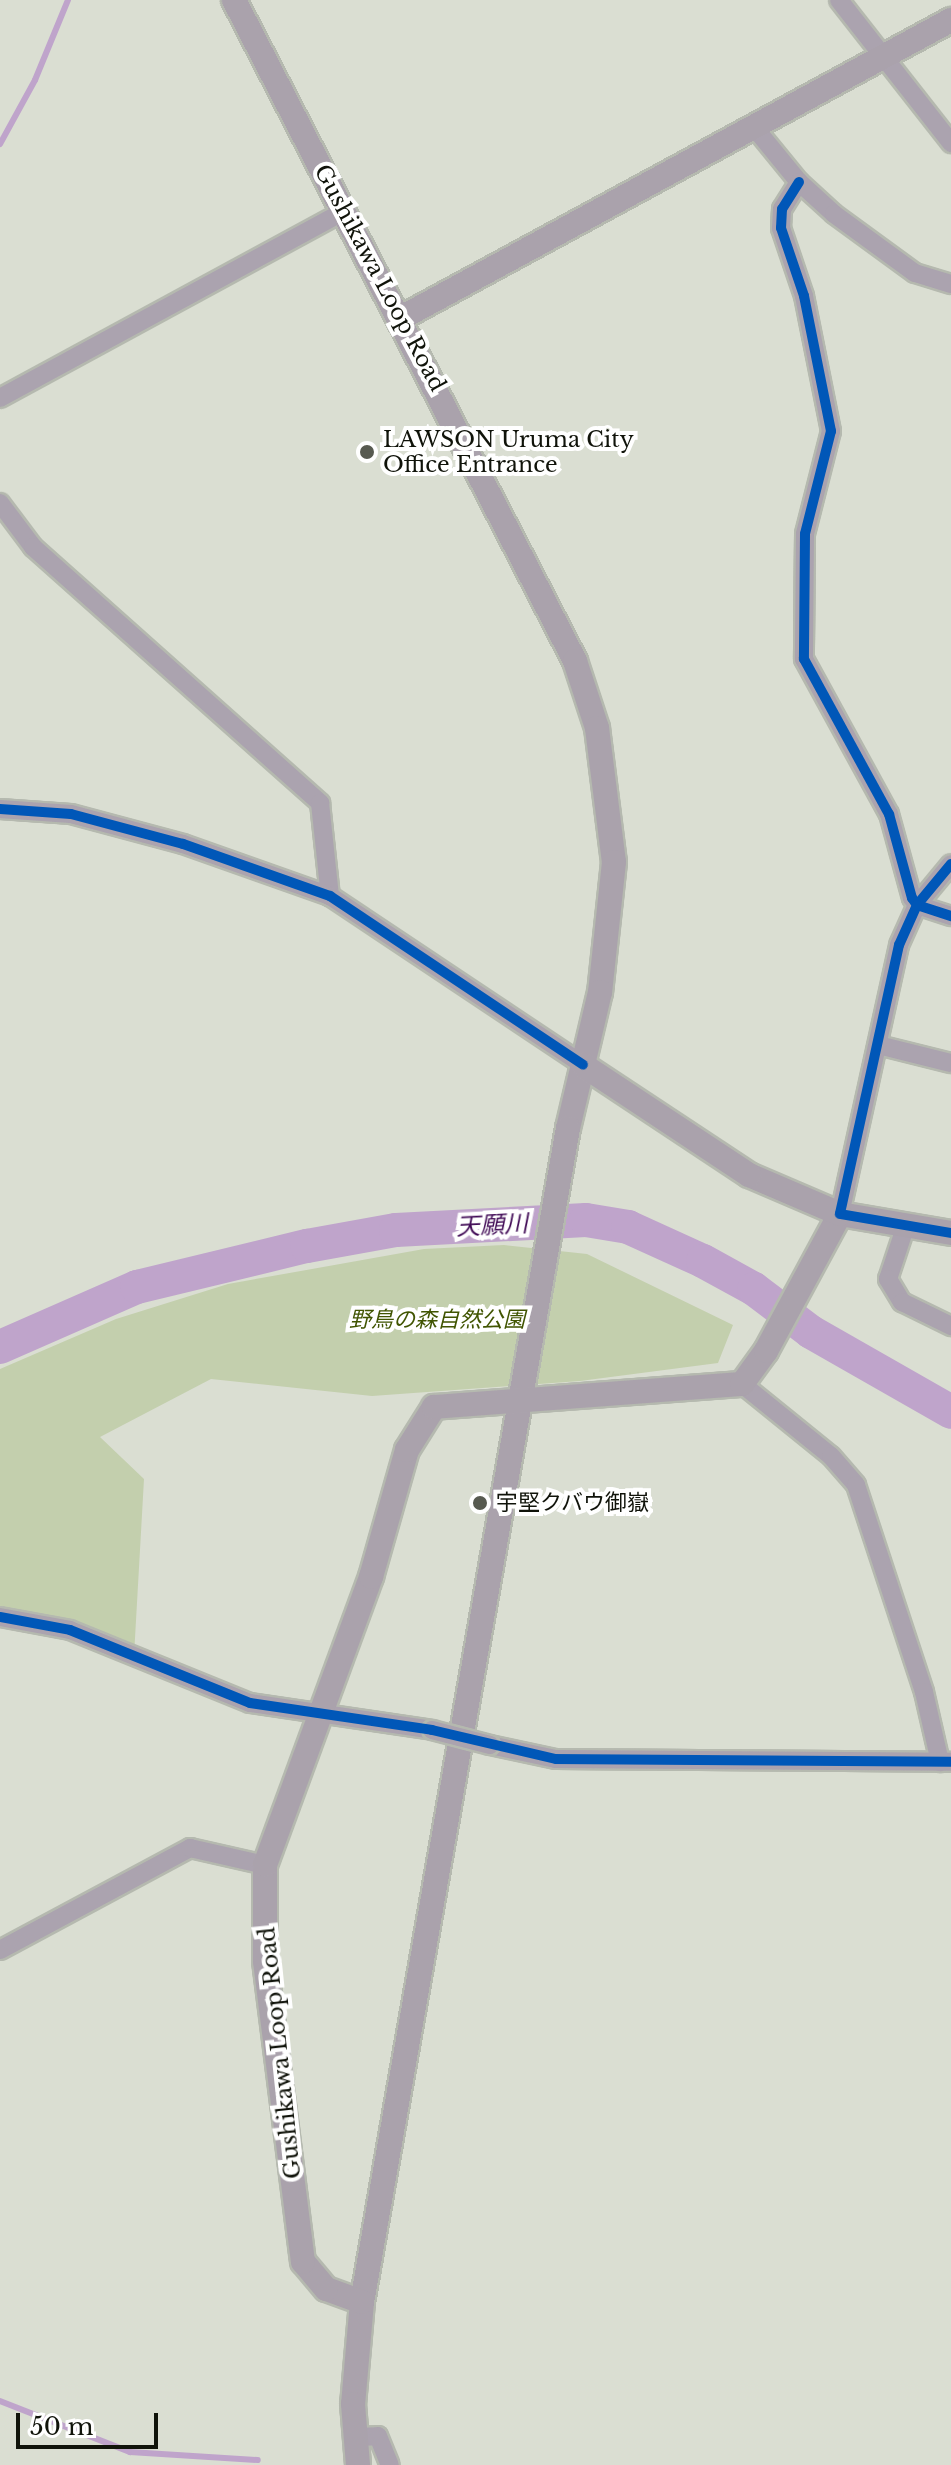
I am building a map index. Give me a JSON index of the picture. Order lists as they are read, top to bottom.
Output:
{
  "streets": {
    "main road": ["Gushikawa Loop Road"]
  },
  "water": ["天願川"],
  "parks": ["野鳥の森自然公園"],
  "places": ["LAWSON Uruma City Office Entrance", "宇堅クバウ御嶽"],
  "scale_bar": "50 m"
}
